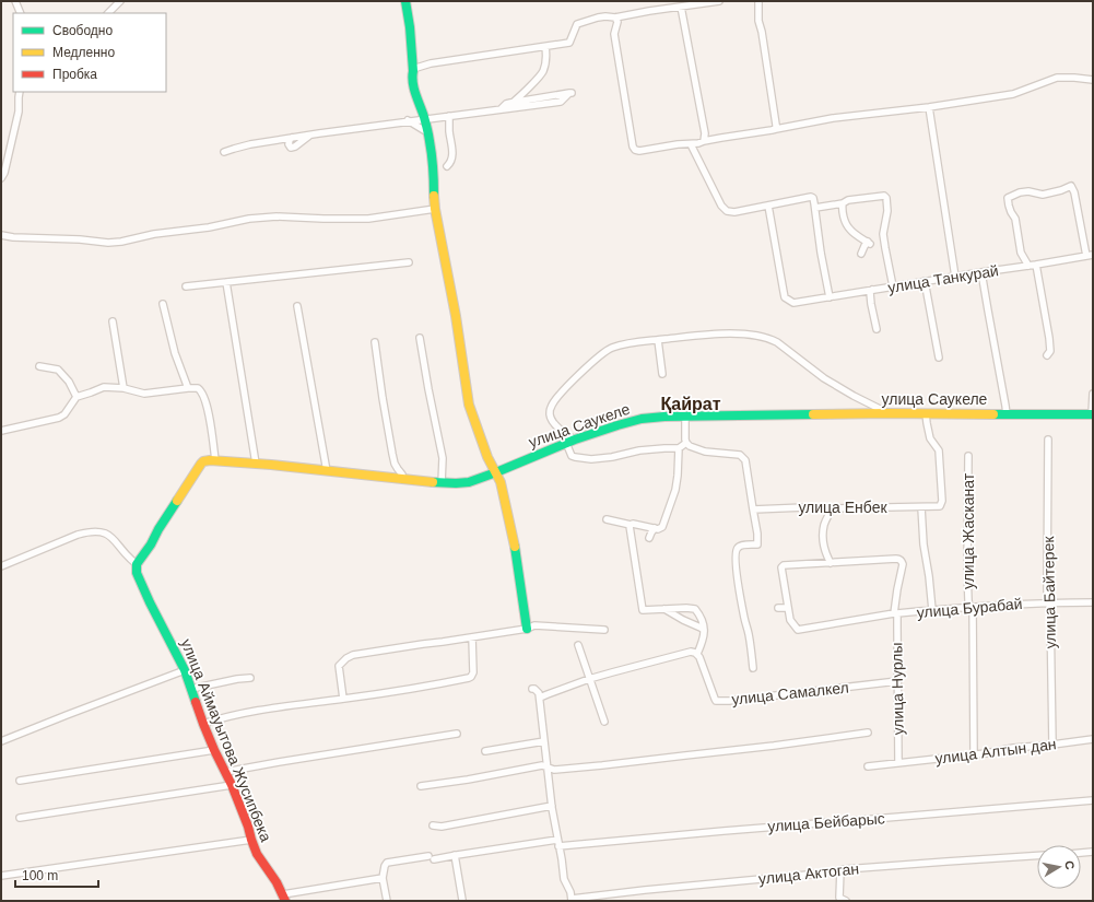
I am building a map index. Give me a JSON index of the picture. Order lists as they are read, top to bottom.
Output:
{
  "streets": {
    "street": [
      "улица Танкурай",
      "улица Саукеле",
      "улица Енбек",
      "улица Жасканат",
      "улица Байтерек",
      "улица Бурабай",
      "улица Нурлы",
      "улица Самалкел",
      "улица Аймауытова Жусипбека",
      "улица Алтын дан",
      "улица Бейбарыс",
      "улица Актоган"
    ]
  },
  "crossings": [
    ["улица Саукеле", "улица Енбек"],
    ["улица Саукеле", "улица Аймауытова Жусипбека"],
    ["улица Жасканат", "улица Бурабай"],
    ["улица Жасканат", "улица Алтын дан"],
    ["улица Байтерек", "улица Бурабай"],
    ["улица Байтерек", "улица Алтын дан"],
    ["улица Бурабай", "улица Нурлы"],
    ["улица Нурлы", "улица Самалкел"],
    ["улица Нурлы", "улица Алтын дан"]
  ],
  "districts": ["Қайрат"],
  "legend": ["Свободно", "Медленно", "Пробка"],
  "scale_bar": "100 m",
  "north": "right"
}
